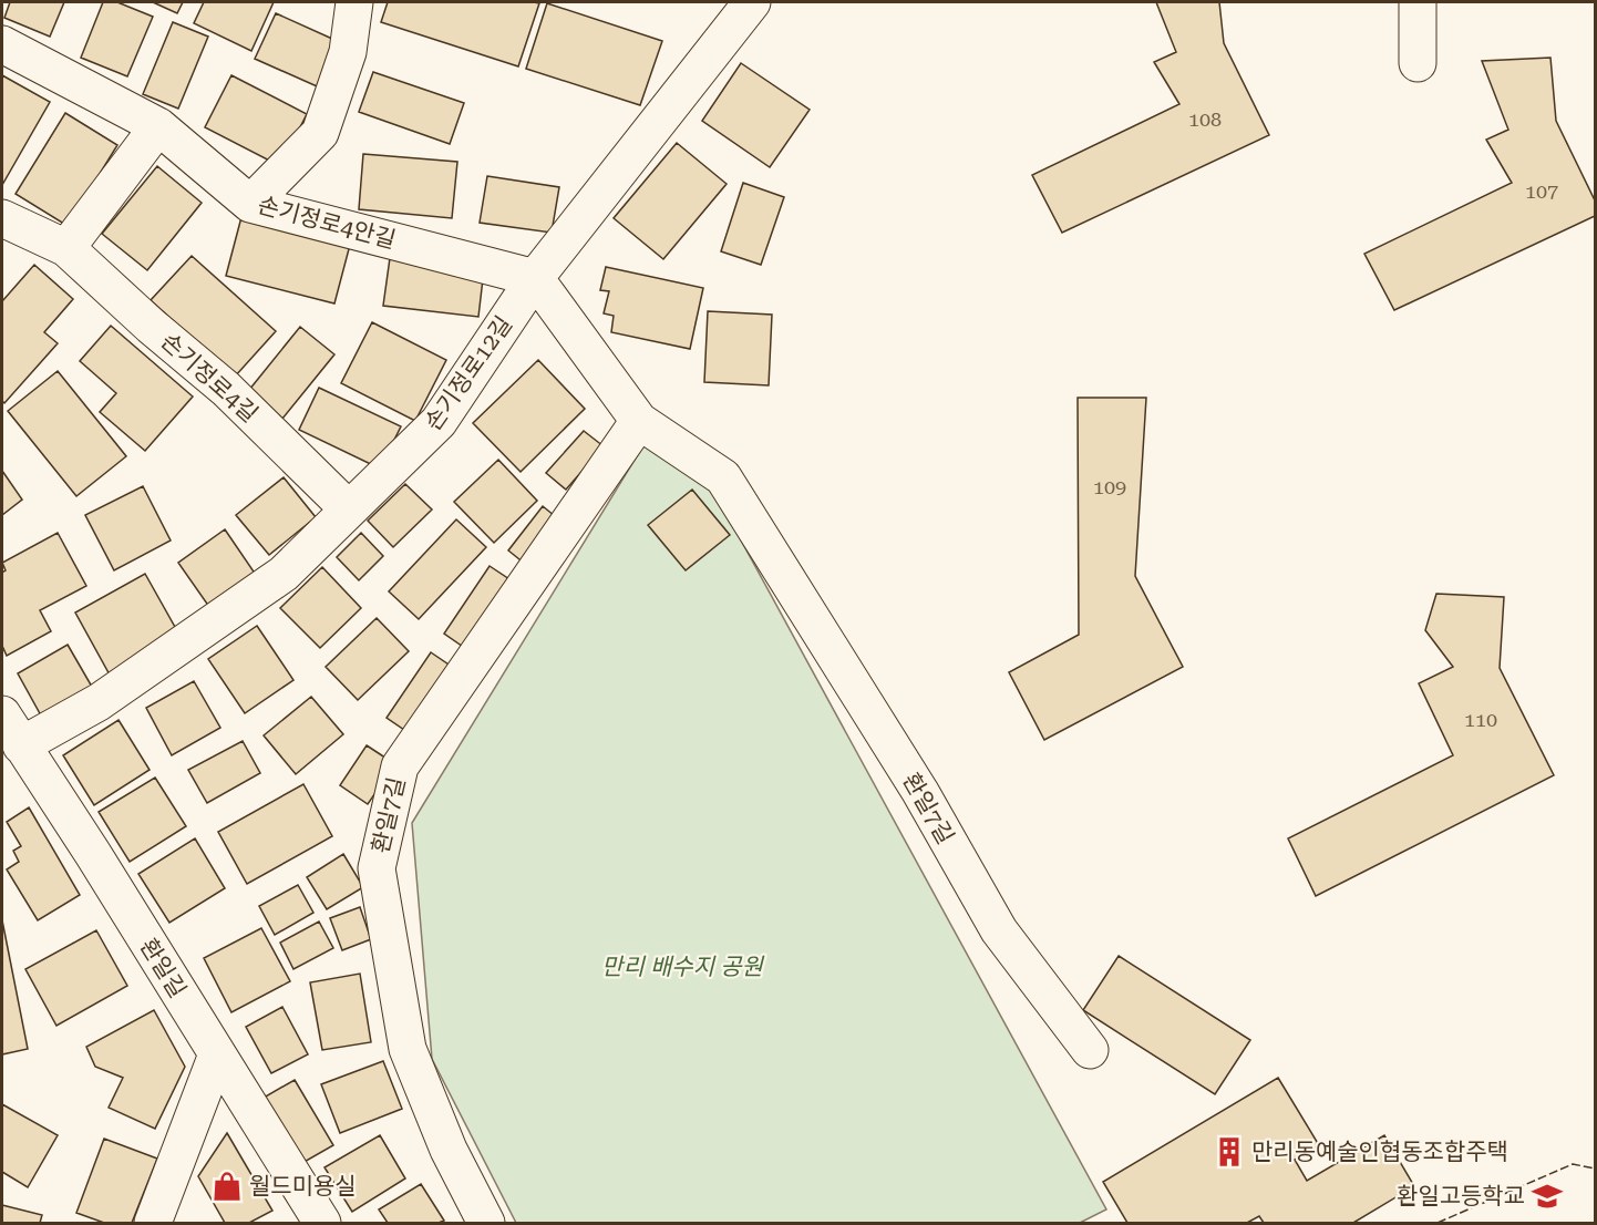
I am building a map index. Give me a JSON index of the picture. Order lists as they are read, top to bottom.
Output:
{
  "streets": {
    "street": [
      "손기정로4안길",
      "손기정로12길",
      "손기정로4길",
      "환일7길",
      "환일길"
    ]
  },
  "crossings": [
    ["손기정로4안길", "손기정로12길"],
    ["손기정로4안길", "환일7길"],
    ["손기정로12길", "손기정로4길"],
    ["손기정로12길", "환일7길"],
    ["손기정로12길", "환일길"]
  ],
  "parks": ["만리 배수지 공원"],
  "places": {
    "building": ["만리동예술인협동조합주택"],
    "shop": ["월드미용실"],
    "school or university": ["환일고등학교"]
  },
  "house_numbers": [
    "108",
    "107",
    "109",
    "110"
  ]
}
